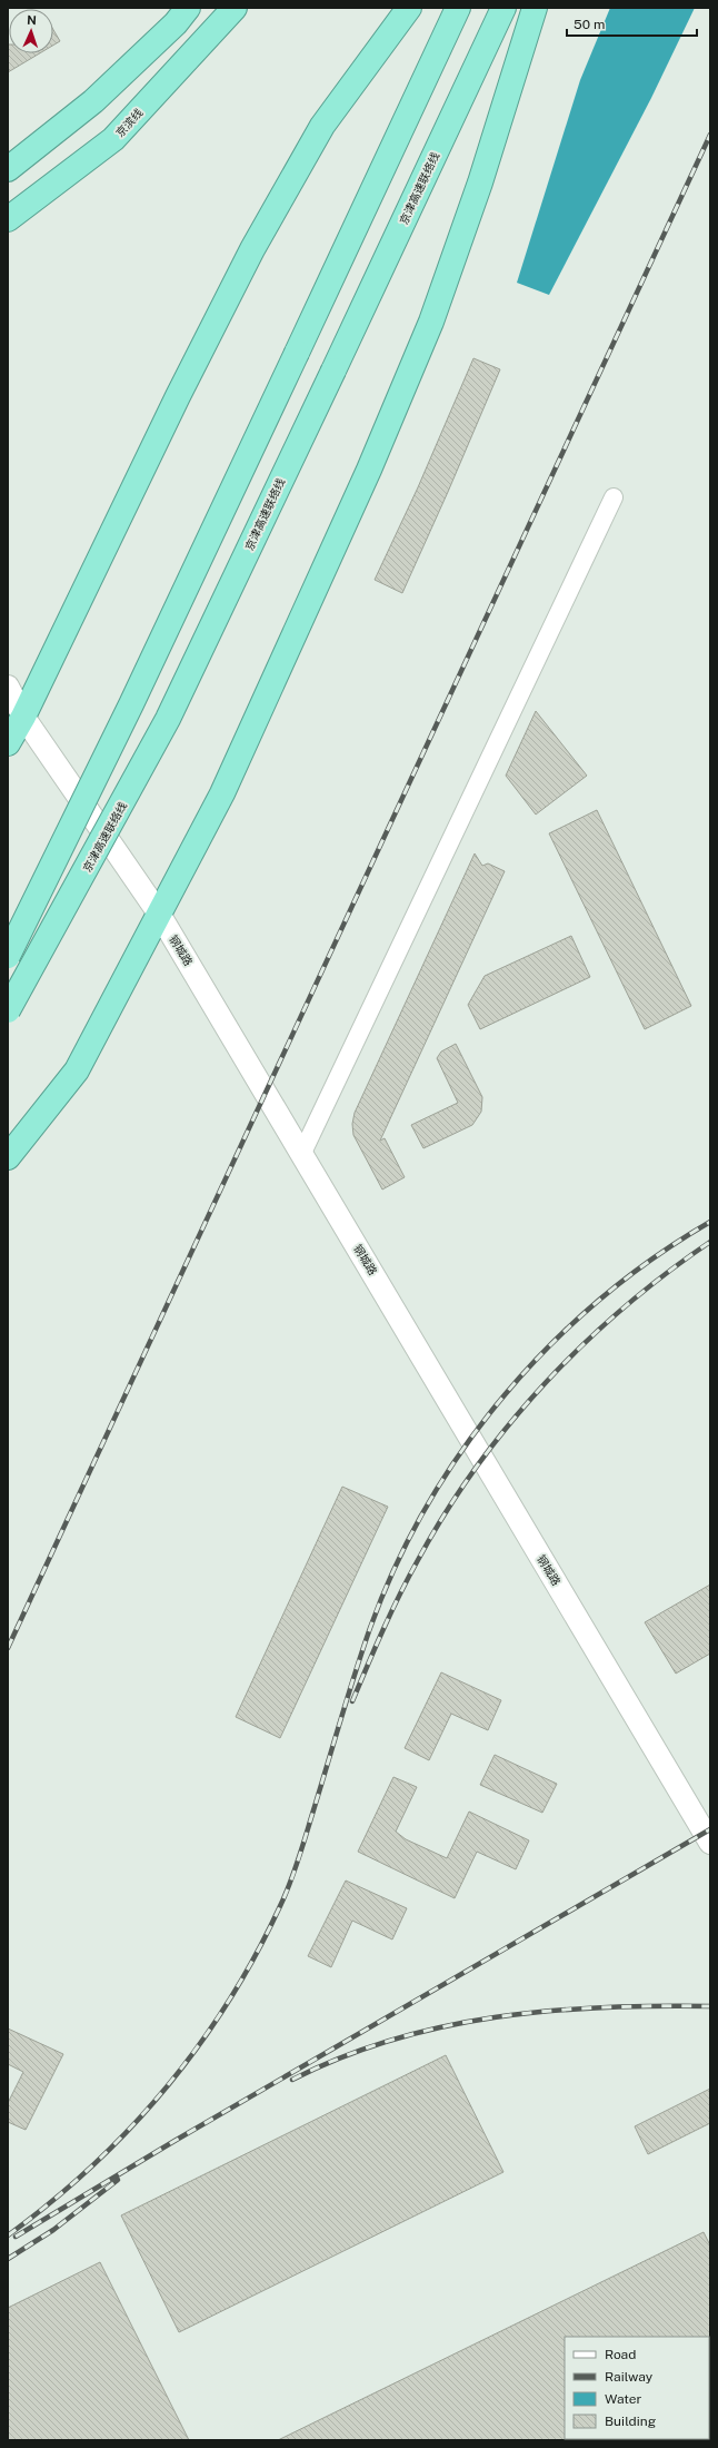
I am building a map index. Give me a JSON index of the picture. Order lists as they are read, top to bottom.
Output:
{
  "streets": {
    "highway": ["京滨线", "京津高速联络线"],
    "street": ["钢城路"]
  },
  "legend": [
    "Road",
    "Railway",
    "Water",
    "Building"
  ],
  "scale_bar": "50 m",
  "north": "top"
}
